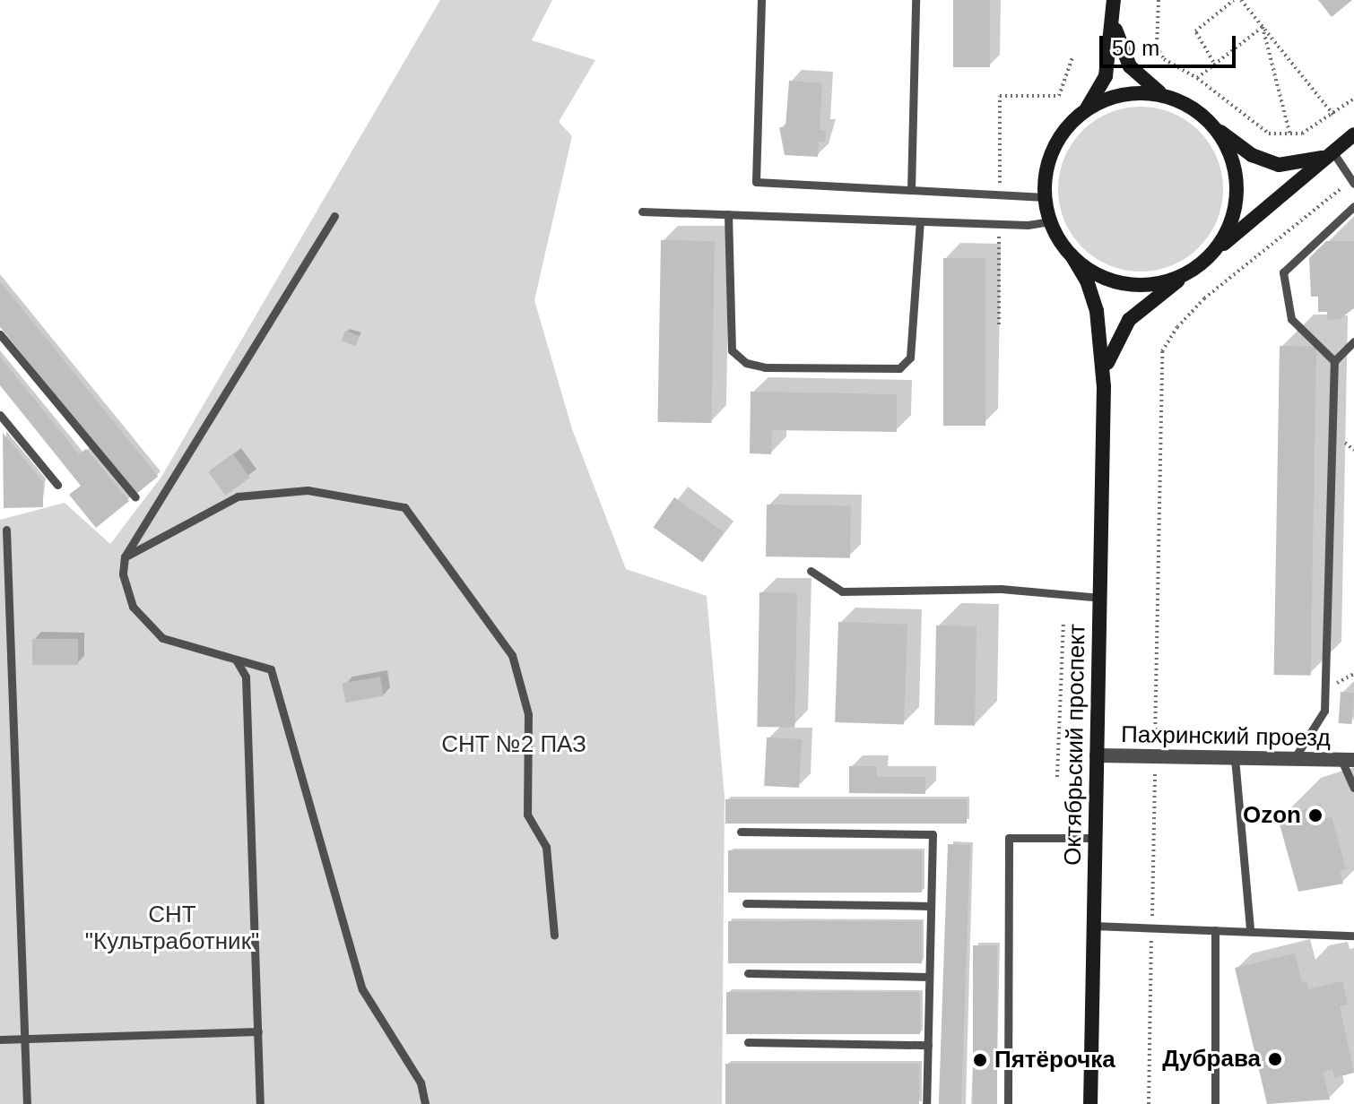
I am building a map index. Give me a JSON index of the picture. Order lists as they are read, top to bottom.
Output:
{
  "streets": {
    "main road": ["Октябрьский проспект"],
    "street": ["Пахринский проезд"]
  },
  "crossings": [
    ["Пахринский проезд", "Октябрьский проспект"]
  ],
  "parks": ["СНТ №2 ПАЗ", "СНТ \"Культработник\""],
  "places": ["Ozon", "Дубрава", "Пятёрочка"],
  "scale_bar": "50 m"
}
